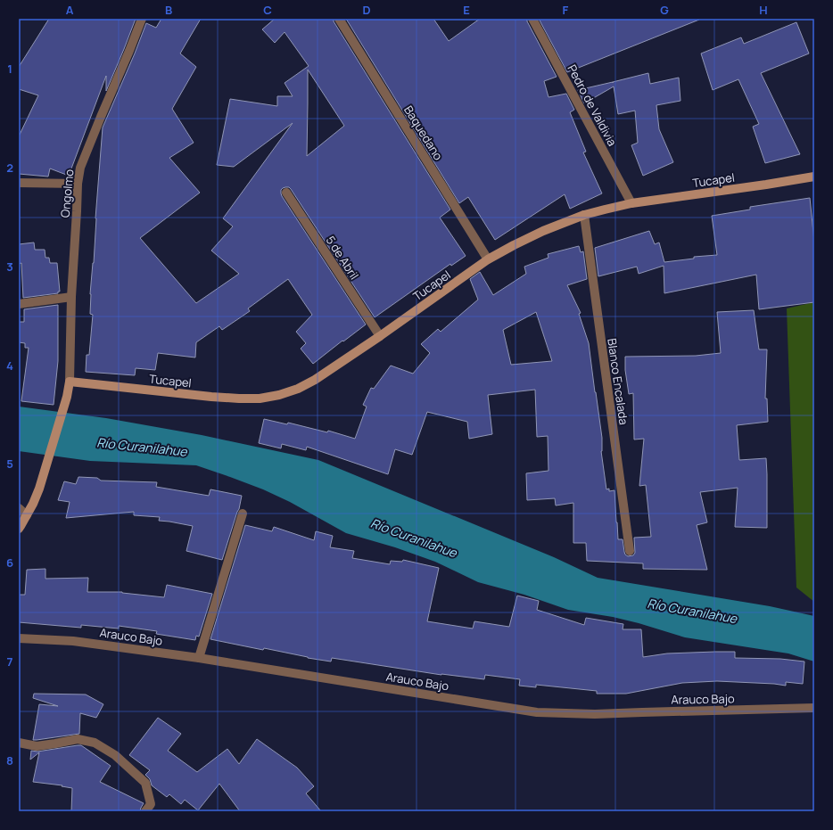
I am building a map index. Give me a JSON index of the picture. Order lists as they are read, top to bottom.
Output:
{
  "streets": {
    "street": [
      "Pedro de Valdivia",
      "Baquedano",
      "Tucapel",
      "Ongolmo",
      "5 de Abril",
      "Blanco Encalada",
      "Arauco Bajo"
    ]
  },
  "crossings": [
    ["Pedro de Valdivia", "Tucapel"],
    ["Baquedano", "Tucapel"],
    ["Tucapel", "Ongolmo"],
    ["Tucapel", "5 de Abril"],
    ["Tucapel", "Blanco Encalada"]
  ],
  "water": ["Río Curanilahue"],
  "grid": {
    "columns": [
      "A",
      "B",
      "C",
      "D",
      "E",
      "F",
      "G",
      "H"
    ],
    "rows": [
      "1",
      "2",
      "3",
      "4",
      "5",
      "6",
      "7",
      "8"
    ]
  }
}
